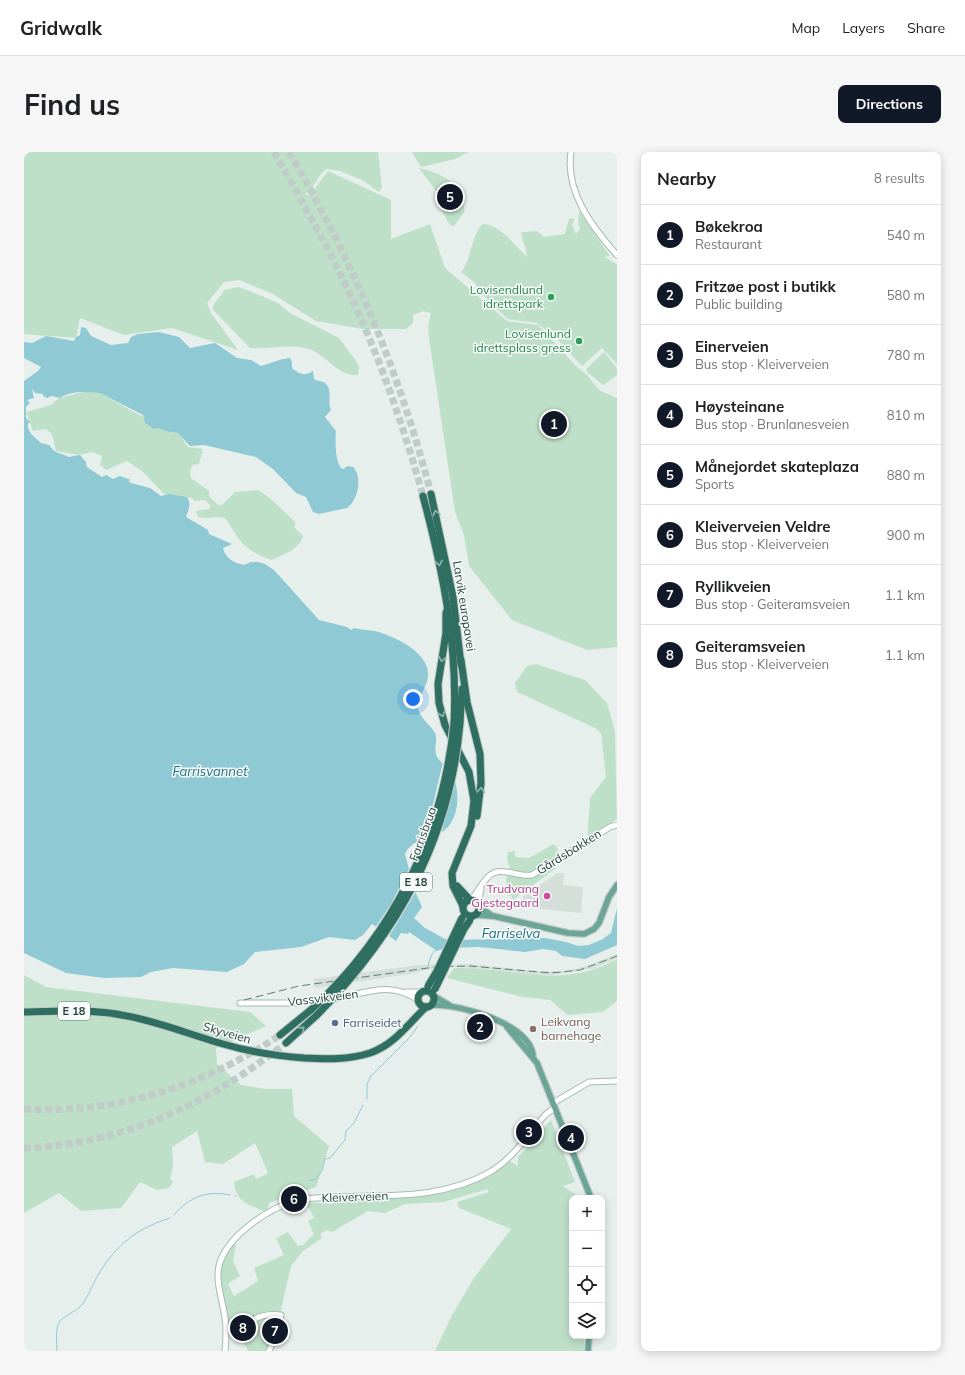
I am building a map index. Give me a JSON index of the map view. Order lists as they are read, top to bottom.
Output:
{
  "streets": {
    "highway": [
      "Larvik europavei",
      "Farrisbrua",
      "E 18",
      "Skyveien"
    ],
    "street": ["Gårdsbakken", "Vassvikveien", "Kleiverveien"]
  },
  "crossings": [
    ["Larvik europavei", "Farrisbrua"],
    ["Larvik europavei", "E 18"],
    ["Farrisbrua", "E 18"],
    ["Gårdsbakken", "E 18"]
  ],
  "water": ["Farrisvannet", "Farriselva"],
  "places": [
    "Lovisendlund idrettspark",
    "Lovisenlund idrettsplass gress",
    "Trudvang Gjestegaard",
    "Farriseidet",
    "Leikvang barnehage"
  ],
  "page": {
    "header": "Gridwalk",
    "nav": ["Map", "Layers", "Share"],
    "buttons": "Directions",
    "title": "Find us",
    "heading": ["Nearby", "8 results"],
    "pins": [
      "5",
      "1",
      "2",
      "3",
      "4",
      "6",
      "8",
      "7"
    ],
    "list": [
      {
        "mark": "1",
        "name": "Bøkekroa",
        "note": "Restaurant",
        "value": "540 m"
      },
      {
        "mark": "2",
        "name": "Fritzøe post i butikk",
        "note": "Public building",
        "value": "580 m"
      },
      {
        "mark": "3",
        "name": "Einerveien",
        "note": "Bus stop · Kleiverveien",
        "value": "780 m"
      },
      {
        "mark": "4",
        "name": "Høysteinane",
        "note": "Bus stop · Brunlanesveien",
        "value": "810 m"
      },
      {
        "mark": "5",
        "name": "Månejordet skateplaza",
        "note": "Sports",
        "value": "880 m"
      },
      {
        "mark": "6",
        "name": "Kleiverveien Veldre",
        "note": "Bus stop · Kleiverveien",
        "value": "900 m"
      },
      {
        "mark": "7",
        "name": "Ryllikveien",
        "note": "Bus stop · Geiteramsveien",
        "value": "1.1 km"
      },
      {
        "mark": "8",
        "name": "Geiteramsveien",
        "note": "Bus stop · Kleiverveien",
        "value": "1.1 km"
      }
    ],
    "map_buttons": ["+", "−"]
  }
}
